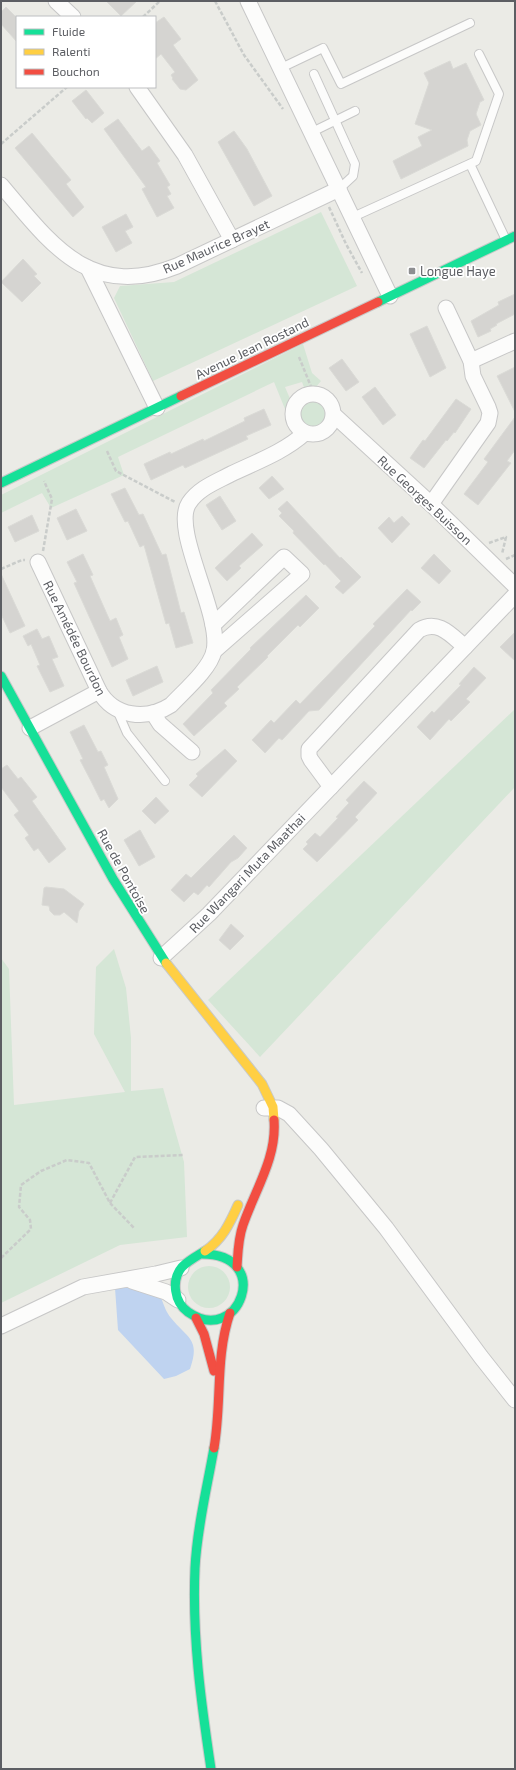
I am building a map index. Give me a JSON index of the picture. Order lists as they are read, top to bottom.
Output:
{
  "streets": {
    "street": [
      "Rue Maurice Brayet",
      "Avenue Jean Rostand",
      "Rue Georges Buisson",
      "Rue Amédée Bourdon",
      "Rue de Pontoise",
      "Rue Wangari Muta Maathai"
    ]
  },
  "crossings": [
    ["Rue de Pontoise", "Rue Wangari Muta Maathai"]
  ],
  "places": {
    "transit": ["Longue Haye"]
  },
  "legend": ["Fluide", "Ralenti", "Bouchon"]
}
